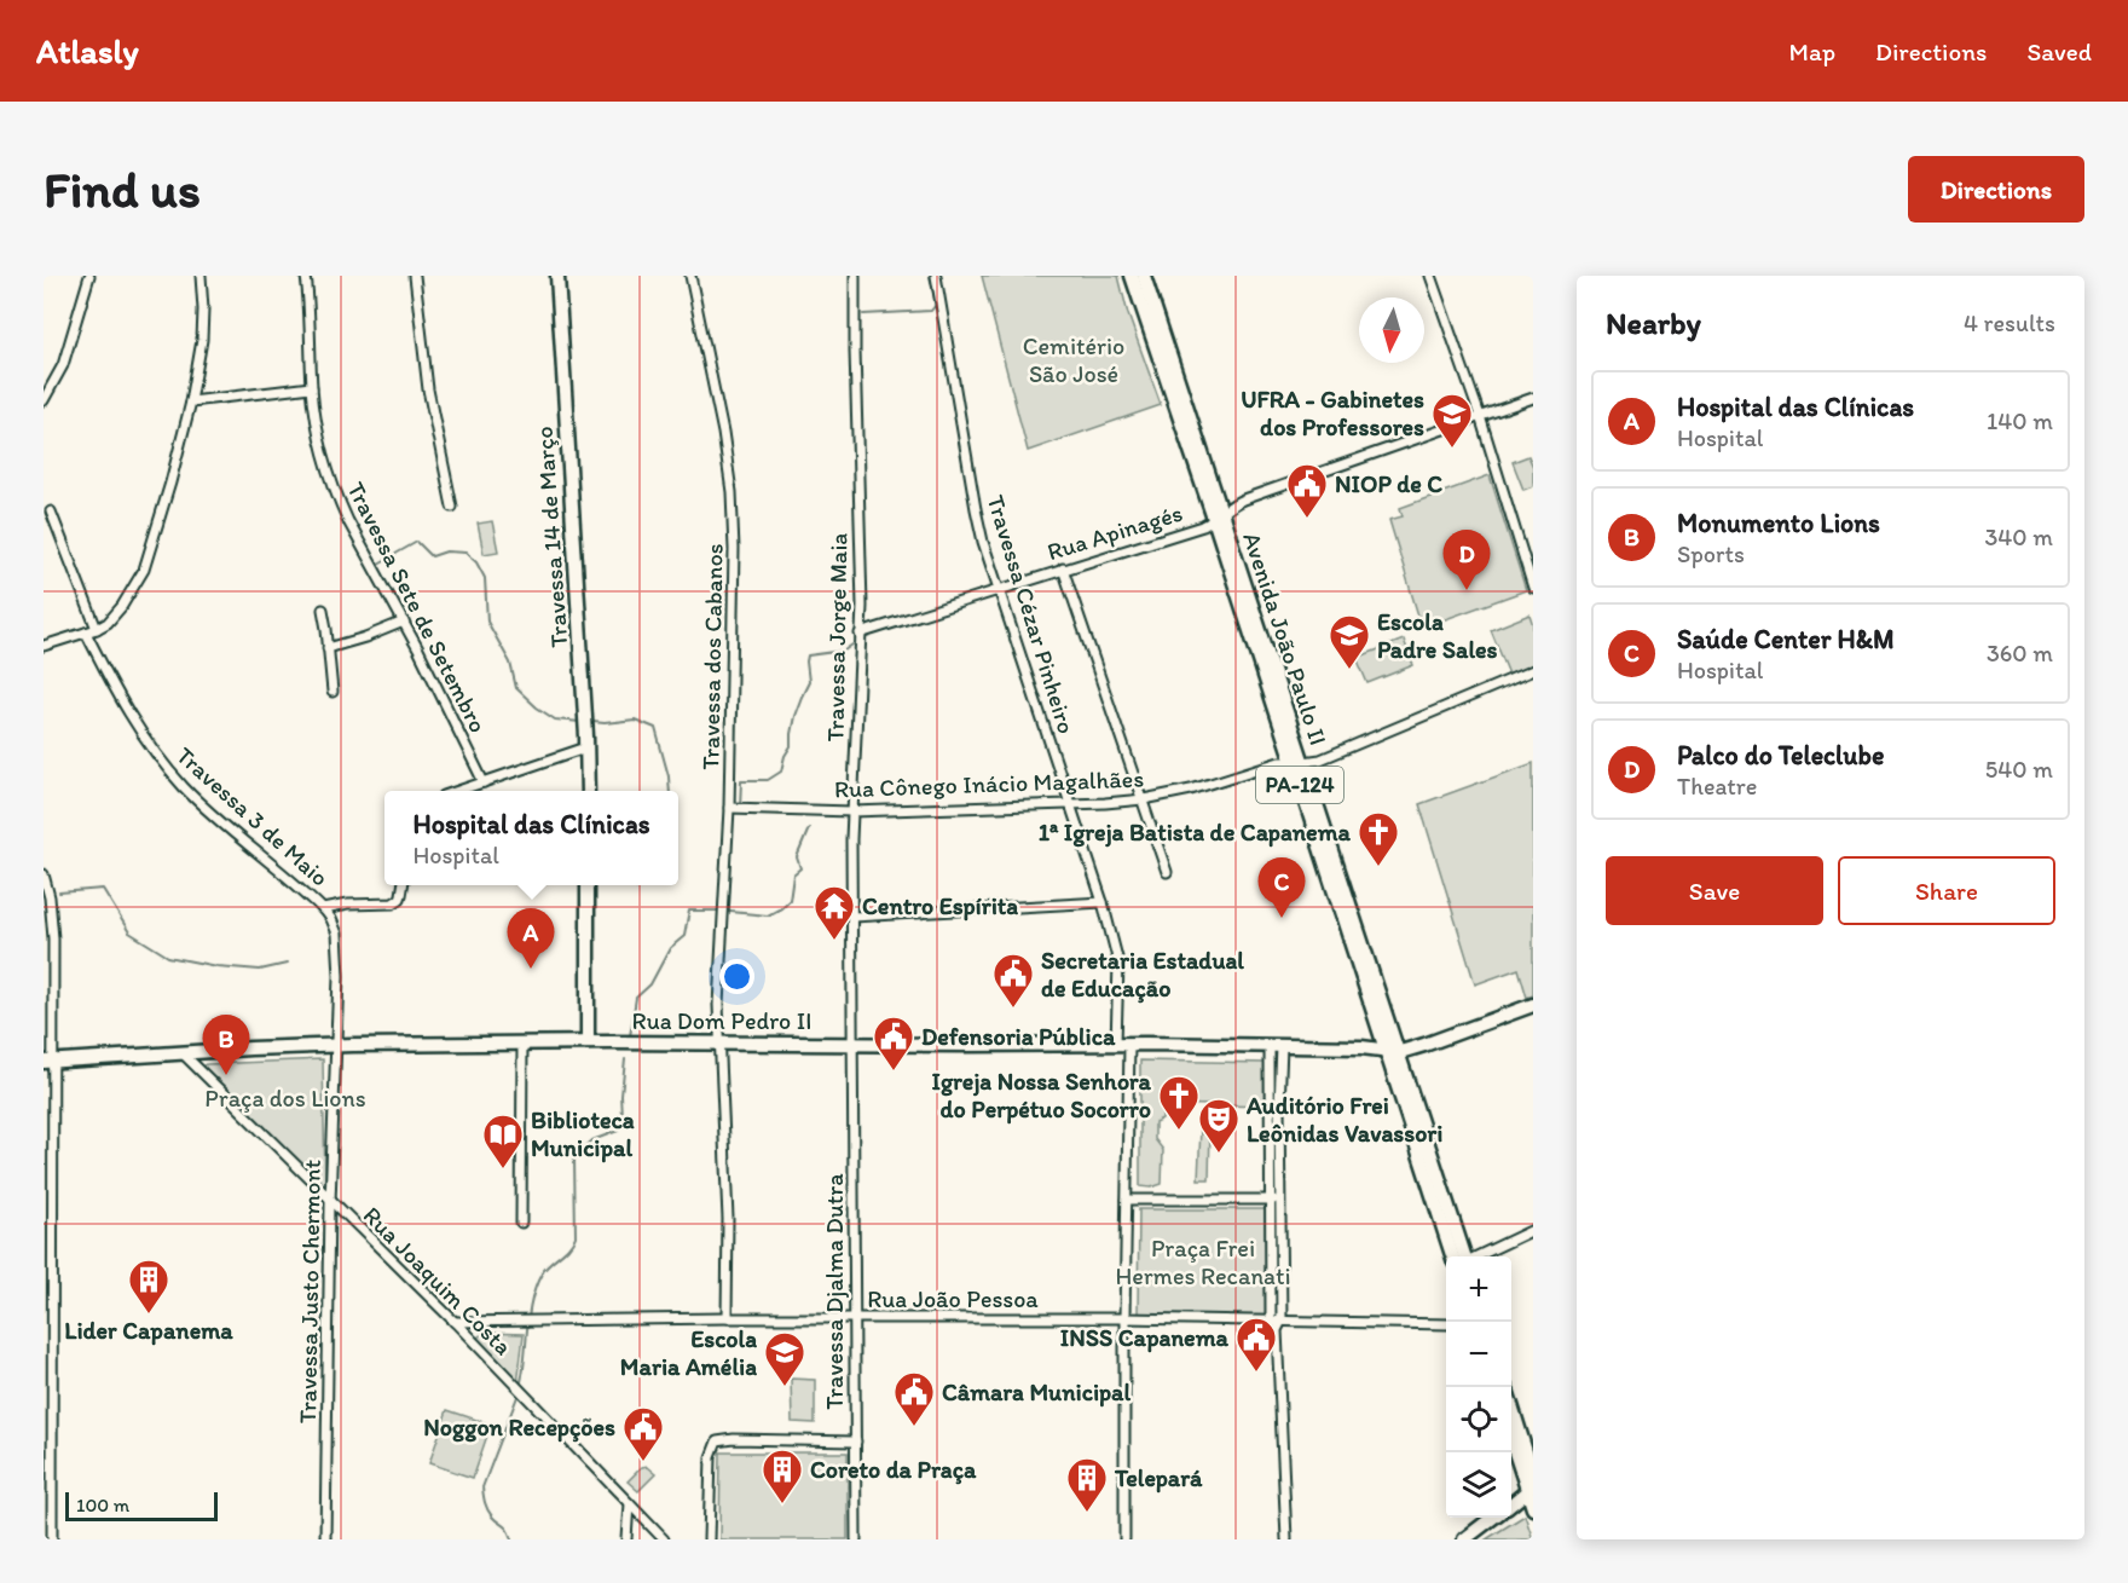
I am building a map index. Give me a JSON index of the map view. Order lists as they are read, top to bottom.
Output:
{
  "streets": {
    "street": [
      "Rua Apinagés",
      "Travessa 14 de Março",
      "Travessa Sete de Setembro",
      "Travessa Cézar Pinheiro",
      "Travessa Jorge Maia",
      "Avenida João Paulo II",
      "Travessa dos Cabanos",
      "Rua Cônego Inácio Magalhães",
      "PA-124",
      "Travessa 3 de Maio",
      "Rua Dom Pedro II",
      "Rua Joaquim Costa",
      "Travessa Justo Chermont",
      "Travessa Djalma Dutra",
      "Rua João Pessoa"
    ]
  },
  "crossings": [
    ["Rua Apinagés", "Travessa Cézar Pinheiro"],
    ["Rua Apinagés", "Travessa Jorge Maia"],
    ["Rua Apinagés", "Avenida João Paulo II"],
    ["Travessa Cézar Pinheiro", "Rua Cônego Inácio Magalhães"],
    ["Travessa Cézar Pinheiro", "Rua Dom Pedro II"],
    ["Travessa Cézar Pinheiro", "Rua João Pessoa"],
    ["Travessa Jorge Maia", "Rua Cônego Inácio Magalhães"],
    ["Travessa Jorge Maia", "Rua Dom Pedro II"],
    ["Travessa Jorge Maia", "Travessa Djalma Dutra"],
    ["Avenida João Paulo II", "Rua Cônego Inácio Magalhães"],
    ["Avenida João Paulo II", "Rua Dom Pedro II"],
    ["Travessa dos Cabanos", "Rua Cônego Inácio Magalhães"],
    ["Travessa dos Cabanos", "Rua Dom Pedro II"],
    ["Travessa dos Cabanos", "Rua João Pessoa"],
    ["Travessa 3 de Maio", "Rua Dom Pedro II"],
    ["Travessa 3 de Maio", "Travessa Justo Chermont"],
    ["Rua Dom Pedro II", "Rua Joaquim Costa"],
    ["Rua Dom Pedro II", "Travessa Justo Chermont"],
    ["Rua Dom Pedro II", "Travessa Djalma Dutra"],
    ["Rua Joaquim Costa", "Travessa Justo Chermont"],
    ["Rua Joaquim Costa", "Rua João Pessoa"],
    ["Travessa Djalma Dutra", "Rua João Pessoa"]
  ],
  "parks": ["Cemitério São José", "Praça dos Lions", "Praça Frei Hermes Recanati"],
  "places": {
    "school or university": ["UFRA - Gabinetes dos Professores", "Escola Padre Sales", "Escola Maria Amélia"],
    "public building": [
      "NIOP de C",
      "Secretaria Estadual de Educação",
      "Defensoria Pública",
      "INSS Capanema",
      "Câmara Municipal",
      "Noggon Recepções"
    ],
    "church": ["1ª Igreja Batista de Capanema", "Igreja Nossa Senhora do Perpétuo Socorro"],
    "temple": ["Centro Espírita"],
    "theatre": ["Auditório Frei Leônidas Vavassori"],
    "library": ["Biblioteca Municipal"],
    "building": ["Lider Capanema", "Coreto da Praça", "Telepará"]
  },
  "scale_bar": "100 m",
  "north": "bottom",
  "page": {
    "header": "Atlasly",
    "nav": ["Map", "Directions", "Saved"],
    "buttons": [
      "Directions",
      ["Save", "Share"]
    ],
    "title": "Find us",
    "heading": ["Nearby", "4 results"],
    "list": [
      {
        "mark": "A",
        "name": "Hospital das Clínicas",
        "note": "Hospital",
        "value": "140 m"
      },
      {
        "mark": "B",
        "name": "Monumento Lions",
        "note": "Sports",
        "value": "340 m"
      },
      {
        "mark": "C",
        "name": "Saúde Center H&M",
        "note": "Hospital",
        "value": "360 m"
      },
      {
        "mark": "D",
        "name": "Palco do Teleclube",
        "note": "Theatre",
        "value": "540 m"
      }
    ],
    "pins": [
      "D",
      "C",
      "A",
      "B"
    ],
    "popup": ["Hospital das Clínicas", "Hospital"],
    "map_buttons": ["+", "−"],
    "scale": "100 m"
  }
}
